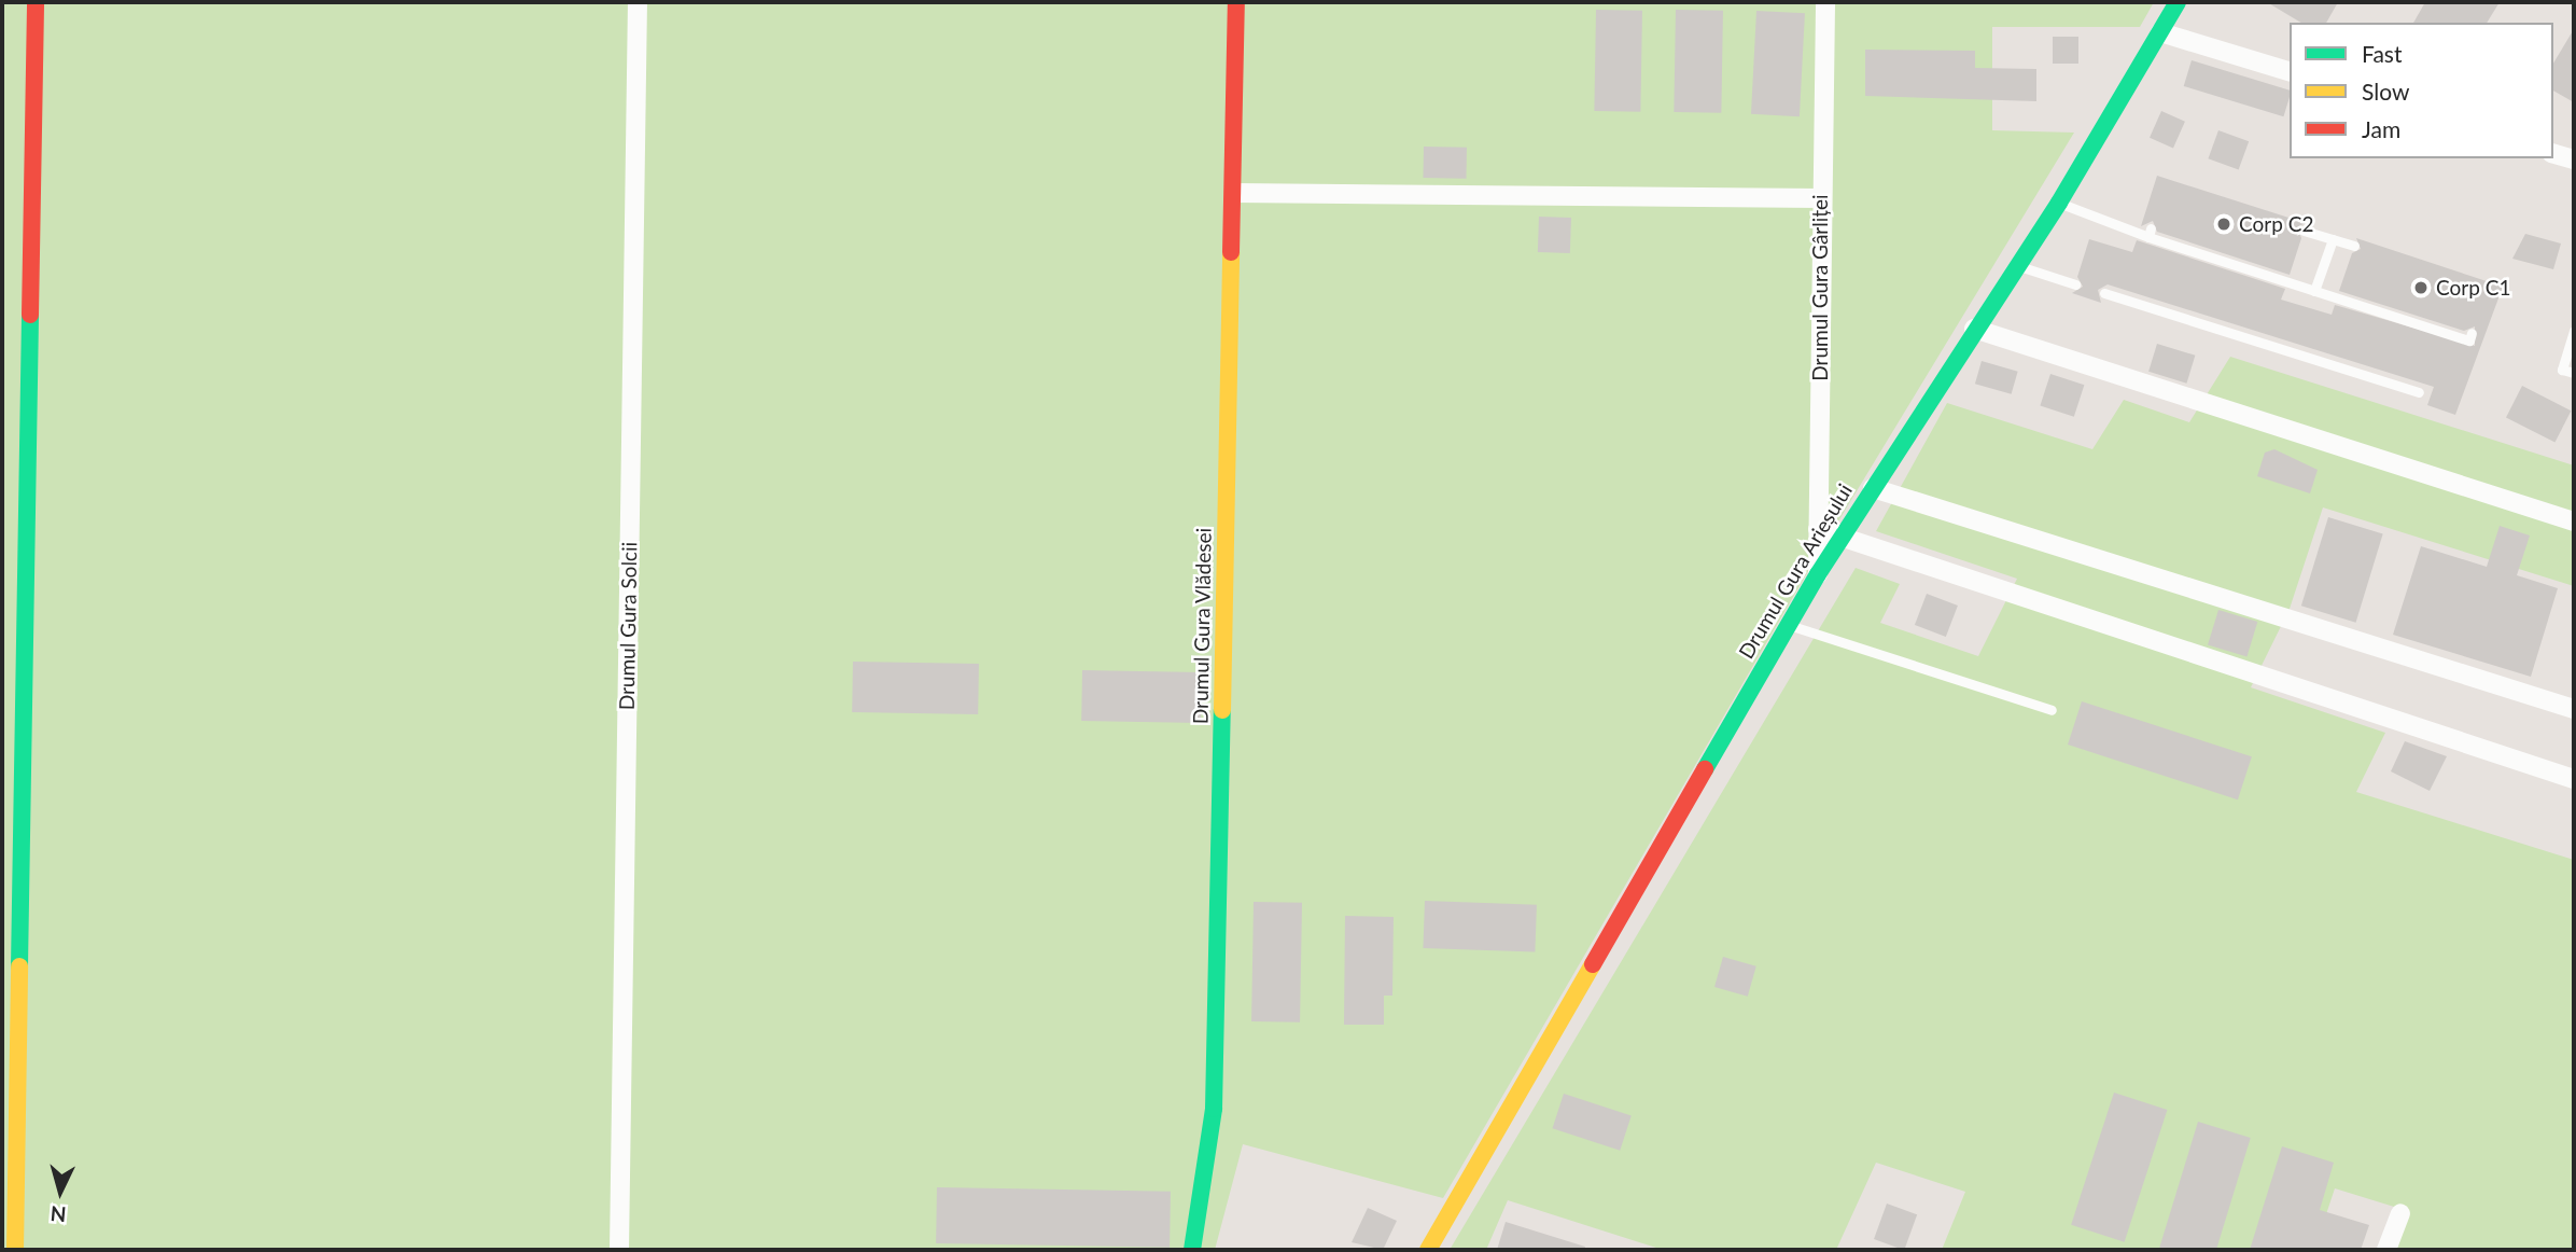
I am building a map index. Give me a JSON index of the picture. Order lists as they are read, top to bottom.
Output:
{
  "streets": {
    "street": [
      "Drumul Gura Gârliței",
      "Drumul Gura Arieșului",
      "Drumul Gura Solcii",
      "Drumul Gura Vlădesei"
    ]
  },
  "crossings": [
    ["Drumul Gura Gârliței", "Drumul Gura Arieșului"]
  ],
  "places": ["Corp C2", "Corp C1"],
  "legend": ["Fast", "Slow", "Jam"],
  "north": "bottom"
}
